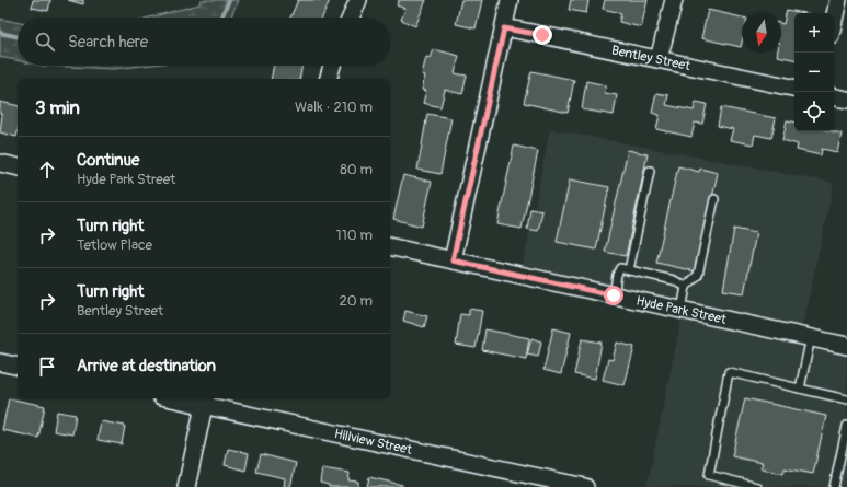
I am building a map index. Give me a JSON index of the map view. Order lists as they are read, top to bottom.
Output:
{
  "streets": {
    "street": ["Bentley Street", "Hyde Park Street", "Hillview Street"]
  },
  "north": "bottom",
  "page": {
    "map_buttons": ["+", "−"],
    "search": "Search here",
    "heading": ["3 min", "Walk · 210 m"],
    "list": [
      ["Continue", "Hyde Park Street", "80 m"],
      ["Turn right", "Tetlow Place", "110 m"],
      ["Turn right", "Bentley Street", "20 m"],
      "Arrive at destination"
    ]
  }
}
